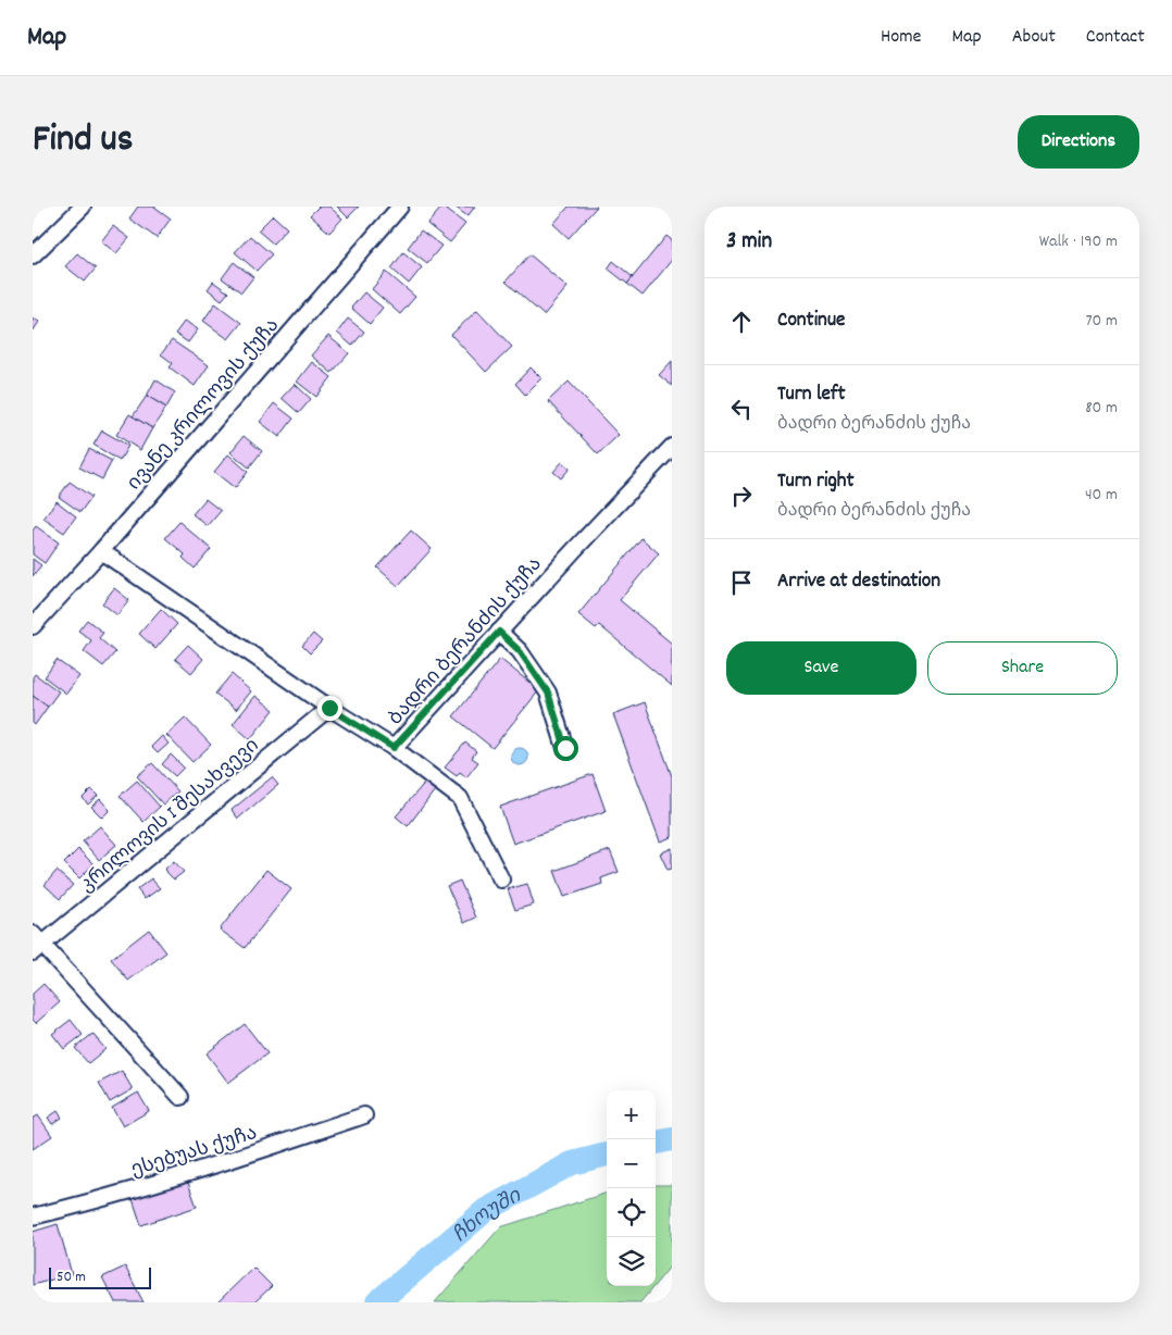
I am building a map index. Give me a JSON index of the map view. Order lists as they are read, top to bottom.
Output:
{
  "streets": {
    "street": [
      "ივანე კრილოვის ქუჩა",
      "ბადრი ბერანძის ქუჩა",
      "კრილოვის I შესახვევი",
      "ესებუას ქუჩა"
    ]
  },
  "crossings": [
    ["ივანე კრილოვის ქუჩა", "ბადრი ბერანძის ქუჩა"],
    ["ბადრი ბერანძის ქუჩა", "კრილოვის I შესახვევი"]
  ],
  "water": ["ჩხოუში"],
  "scale_bar": "50 m",
  "page": {
    "header": "Map",
    "nav": [
      "Home",
      "Map",
      "About",
      "Contact"
    ],
    "title": "Find us",
    "buttons": [
      "Directions",
      ["Save", "Share"]
    ],
    "heading": ["3 min", "Walk · 190 m"],
    "list": [
      ["Continue", "70 m"],
      ["Turn left", "ბადრი ბერანძის ქუჩა", "80 m"],
      ["Turn right", "ბადრი ბერანძის ქუჩა", "40 m"],
      "Arrive at destination"
    ],
    "map_buttons": ["+", "−"],
    "scale": "50 m"
  }
}
